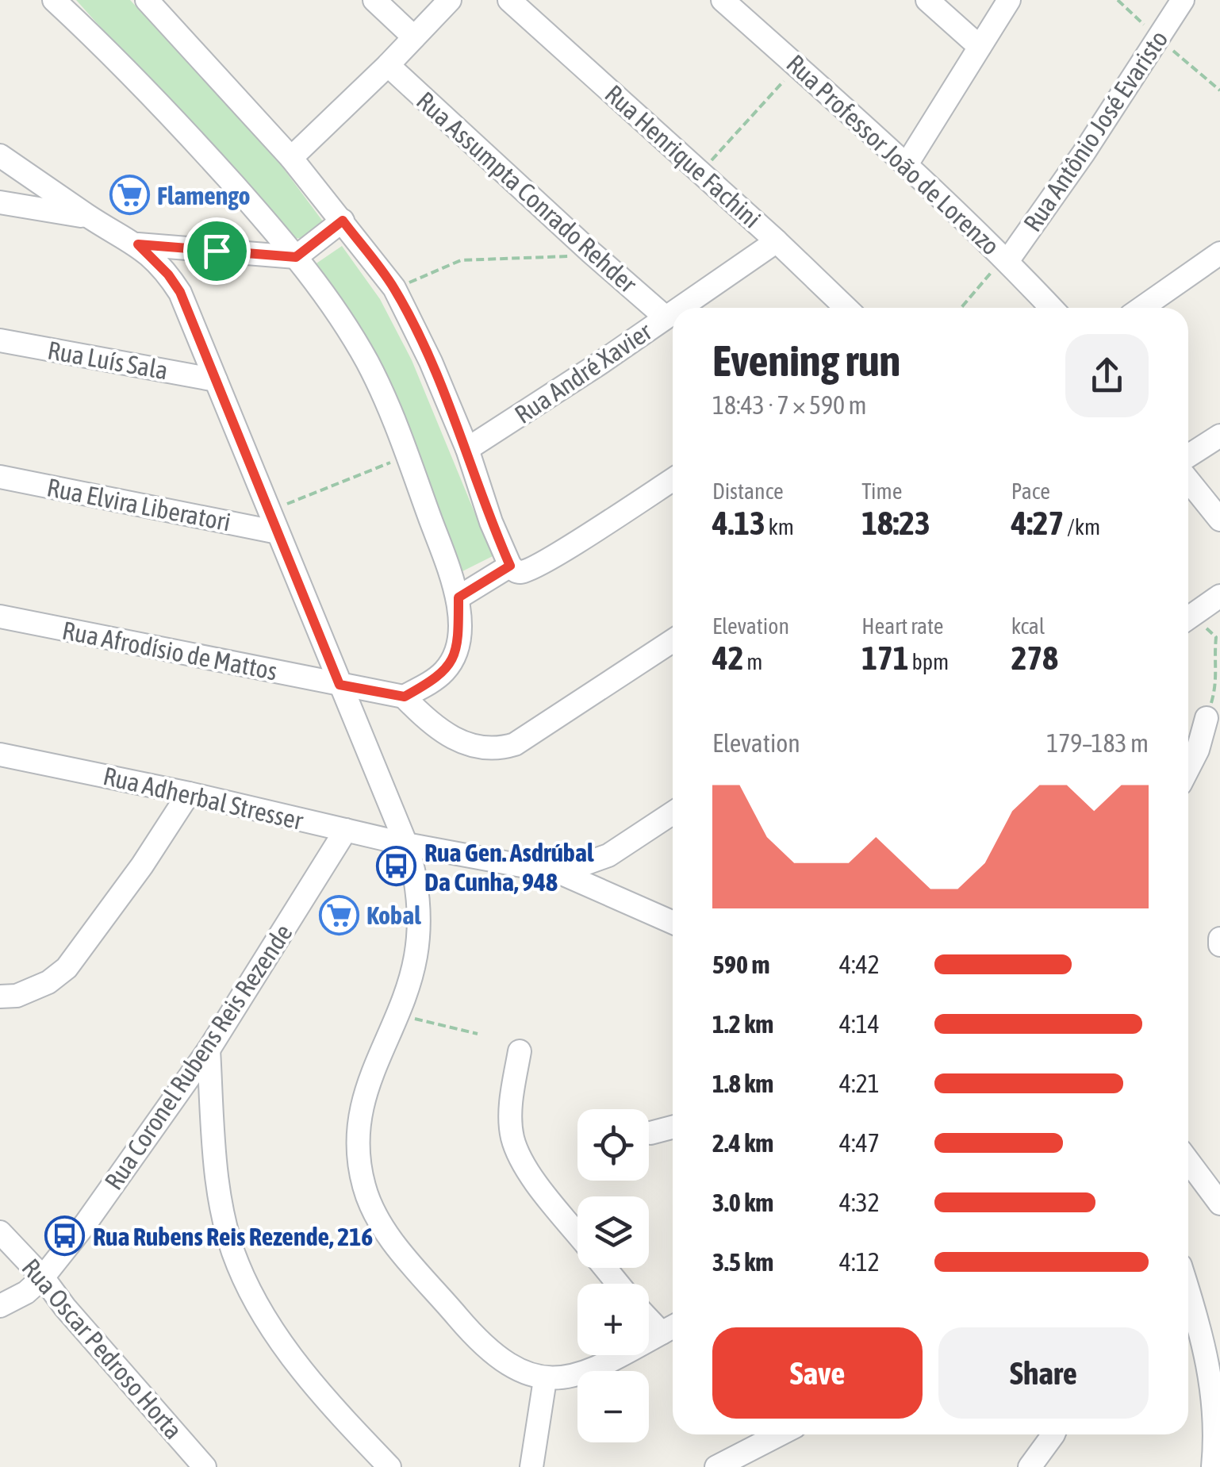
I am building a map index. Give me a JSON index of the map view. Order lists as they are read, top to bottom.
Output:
{
  "streets": {
    "street": [
      "Rua Antônio José Evaristo",
      "Rua Professor João de Lorenzo",
      "Rua Henrique Fachini",
      "Rua Assumpta Conrado Rehder",
      "Rua Luís Sala",
      "Rua André Xavier",
      "Rua Elvira Liberatori",
      "Rua Afrodísio de Mattos",
      "Rua Adherbal Stresser",
      "Rua Coronel Rubens Reis Rezende",
      "Rua Oscar Pedroso Horta"
    ]
  },
  "crossings": [
    ["Rua Antônio José Evaristo", "Rua Professor João de Lorenzo"],
    ["Rua Henrique Fachini", "Rua André Xavier"],
    ["Rua Assumpta Conrado Rehder", "Rua André Xavier"],
    ["Rua Adherbal Stresser", "Rua Coronel Rubens Reis Rezende"],
    ["Rua Coronel Rubens Reis Rezende", "Rua Oscar Pedroso Horta"]
  ],
  "places": {
    "supermarket": ["Flamengo", "Kobal"],
    "bus stop": ["Rua Gen. Asdrúbal Da Cunha, 948", "Rua Rubens Reis Rezende, 216"]
  },
  "page": {
    "heading": ["Evening run", "18:43 · 7 × 590 m"],
    "stats": [
      ["Distance", "4.13 km"],
      ["Time", "18:23"],
      ["Pace", "4:27 /km"],
      ["Elevation", "42 m"],
      ["Heart rate", "171 bpm"],
      ["kcal", "278"]
    ],
    "chart": ["Elevation", "179–183 m"],
    "list": [
      {
        "name": "590 m",
        "note": "4:42"
      },
      {
        "name": "1.2 km",
        "note": "4:14"
      },
      {
        "name": "1.8 km",
        "note": "4:21"
      },
      {
        "name": "2.4 km",
        "note": "4:47"
      },
      {
        "name": "3.0 km",
        "note": "4:32"
      },
      {
        "name": "3.5 km",
        "note": "4:12"
      }
    ],
    "map_buttons": ["+", "−"],
    "buttons": ["Save", "Share"]
  }
}
